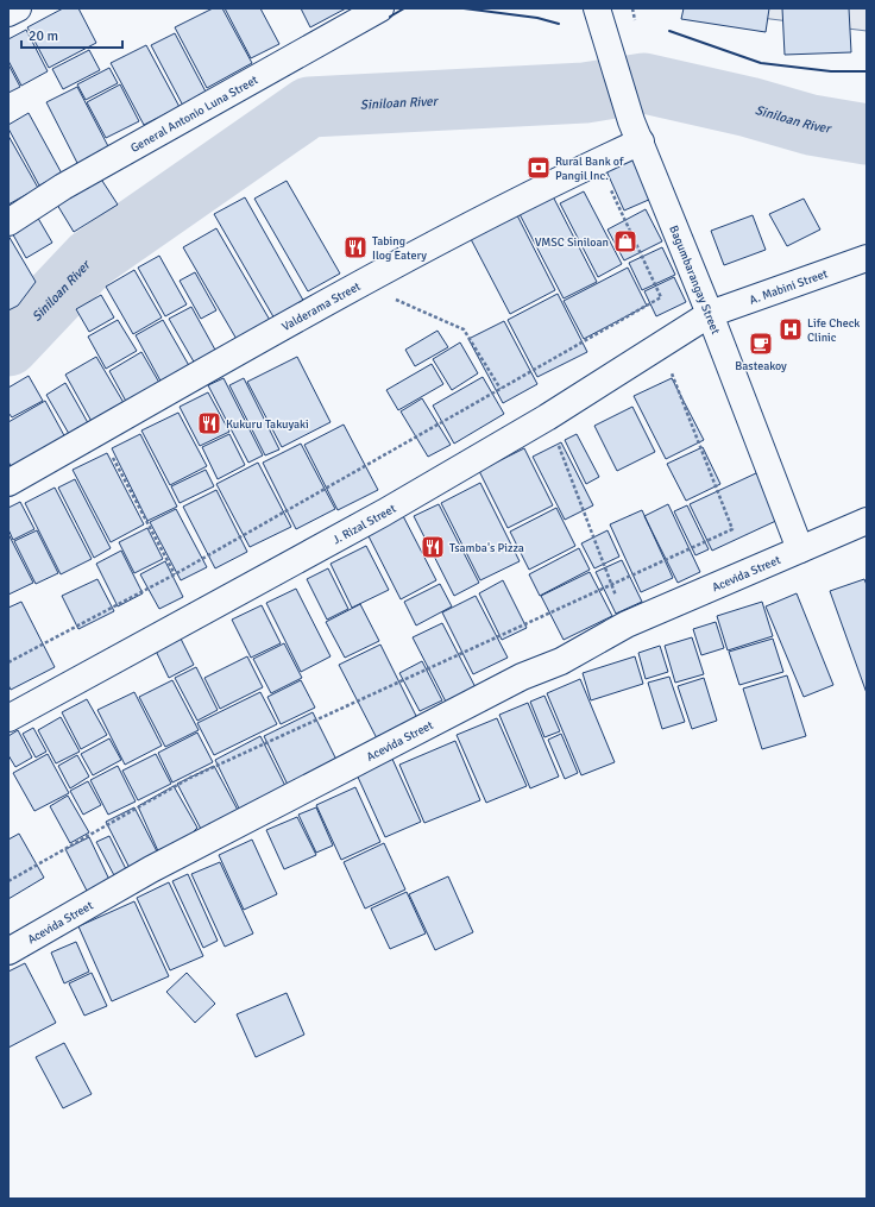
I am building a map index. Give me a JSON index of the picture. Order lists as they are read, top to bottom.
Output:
{
  "streets": {
    "street": [
      "General Antonio Luna Street",
      "Bagumbarangay Street",
      "A. Mabini Street",
      "Valderama Street",
      "J. Rizal Street",
      "Acevida Street"
    ]
  },
  "crossings": [
    ["Bagumbarangay Street", "A. Mabini Street"],
    ["Bagumbarangay Street", "Valderama Street"],
    ["Bagumbarangay Street", "J. Rizal Street"],
    ["Bagumbarangay Street", "Acevida Street"],
    ["A. Mabini Street", "J. Rizal Street"]
  ],
  "water": ["Siniloan River"],
  "places": {
    "bank": ["Rural Bank of Pangil Inc."],
    "shop": ["VMSC Siniloan"],
    "restaurant": ["Tabing Ilog Eatery", "Kukuru Takuyaki", "Tsamba's Pizza"],
    "hospital": ["Life Check Clinic"],
    "cafe": ["Basteakoy"]
  },
  "scale_bar": "20 m"
}
